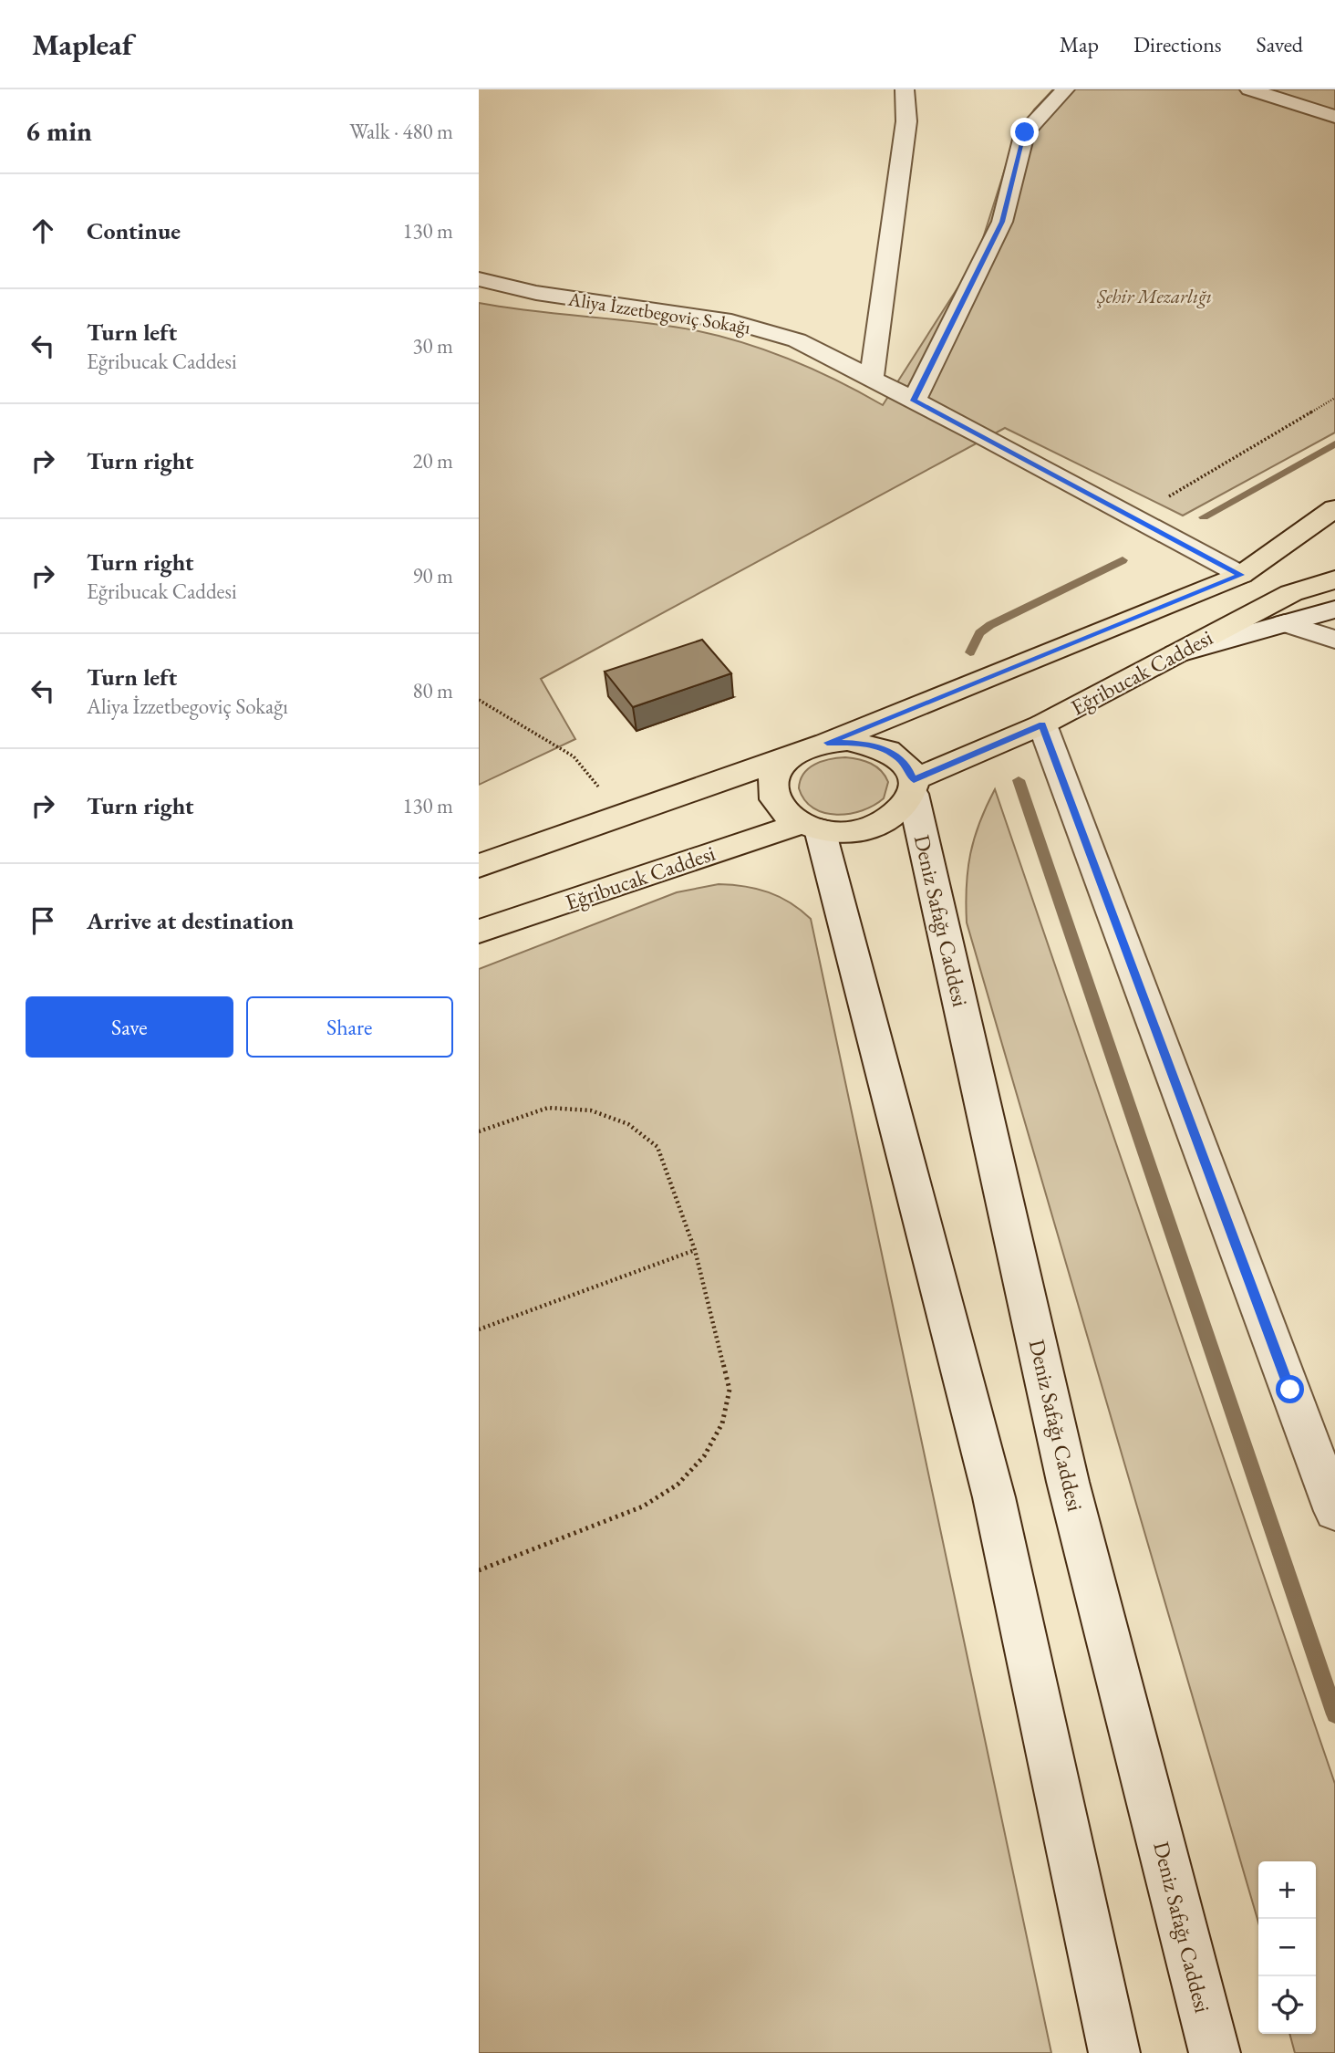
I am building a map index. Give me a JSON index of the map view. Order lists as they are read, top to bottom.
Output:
{
  "streets": {
    "main road": ["Eğribucak Caddesi"],
    "street": ["Aliya İzzetbegoviç Sokağı", "Deniz Safağı Caddesi"]
  },
  "crossings": [
    ["Aliya İzzetbegoviç Sokağı", "Eğribucak Caddesi"],
    ["Eğribucak Caddesi", "Deniz Safağı Caddesi"]
  ],
  "parks": ["Şehir Mezarlığı"],
  "page": {
    "header": "Mapleaf",
    "nav": ["Map", "Directions", "Saved"],
    "heading": ["6 min", "Walk · 480 m"],
    "list": [
      ["Continue", "130 m"],
      ["Turn left", "Eğribucak Caddesi", "30 m"],
      ["Turn right", "20 m"],
      ["Turn right", "Eğribucak Caddesi", "90 m"],
      ["Turn left", "Aliya İzzetbegoviç Sokağı", "80 m"],
      ["Turn right", "130 m"],
      "Arrive at destination"
    ],
    "buttons": ["Save", "Share"],
    "map_buttons": ["+", "−"]
  }
}
